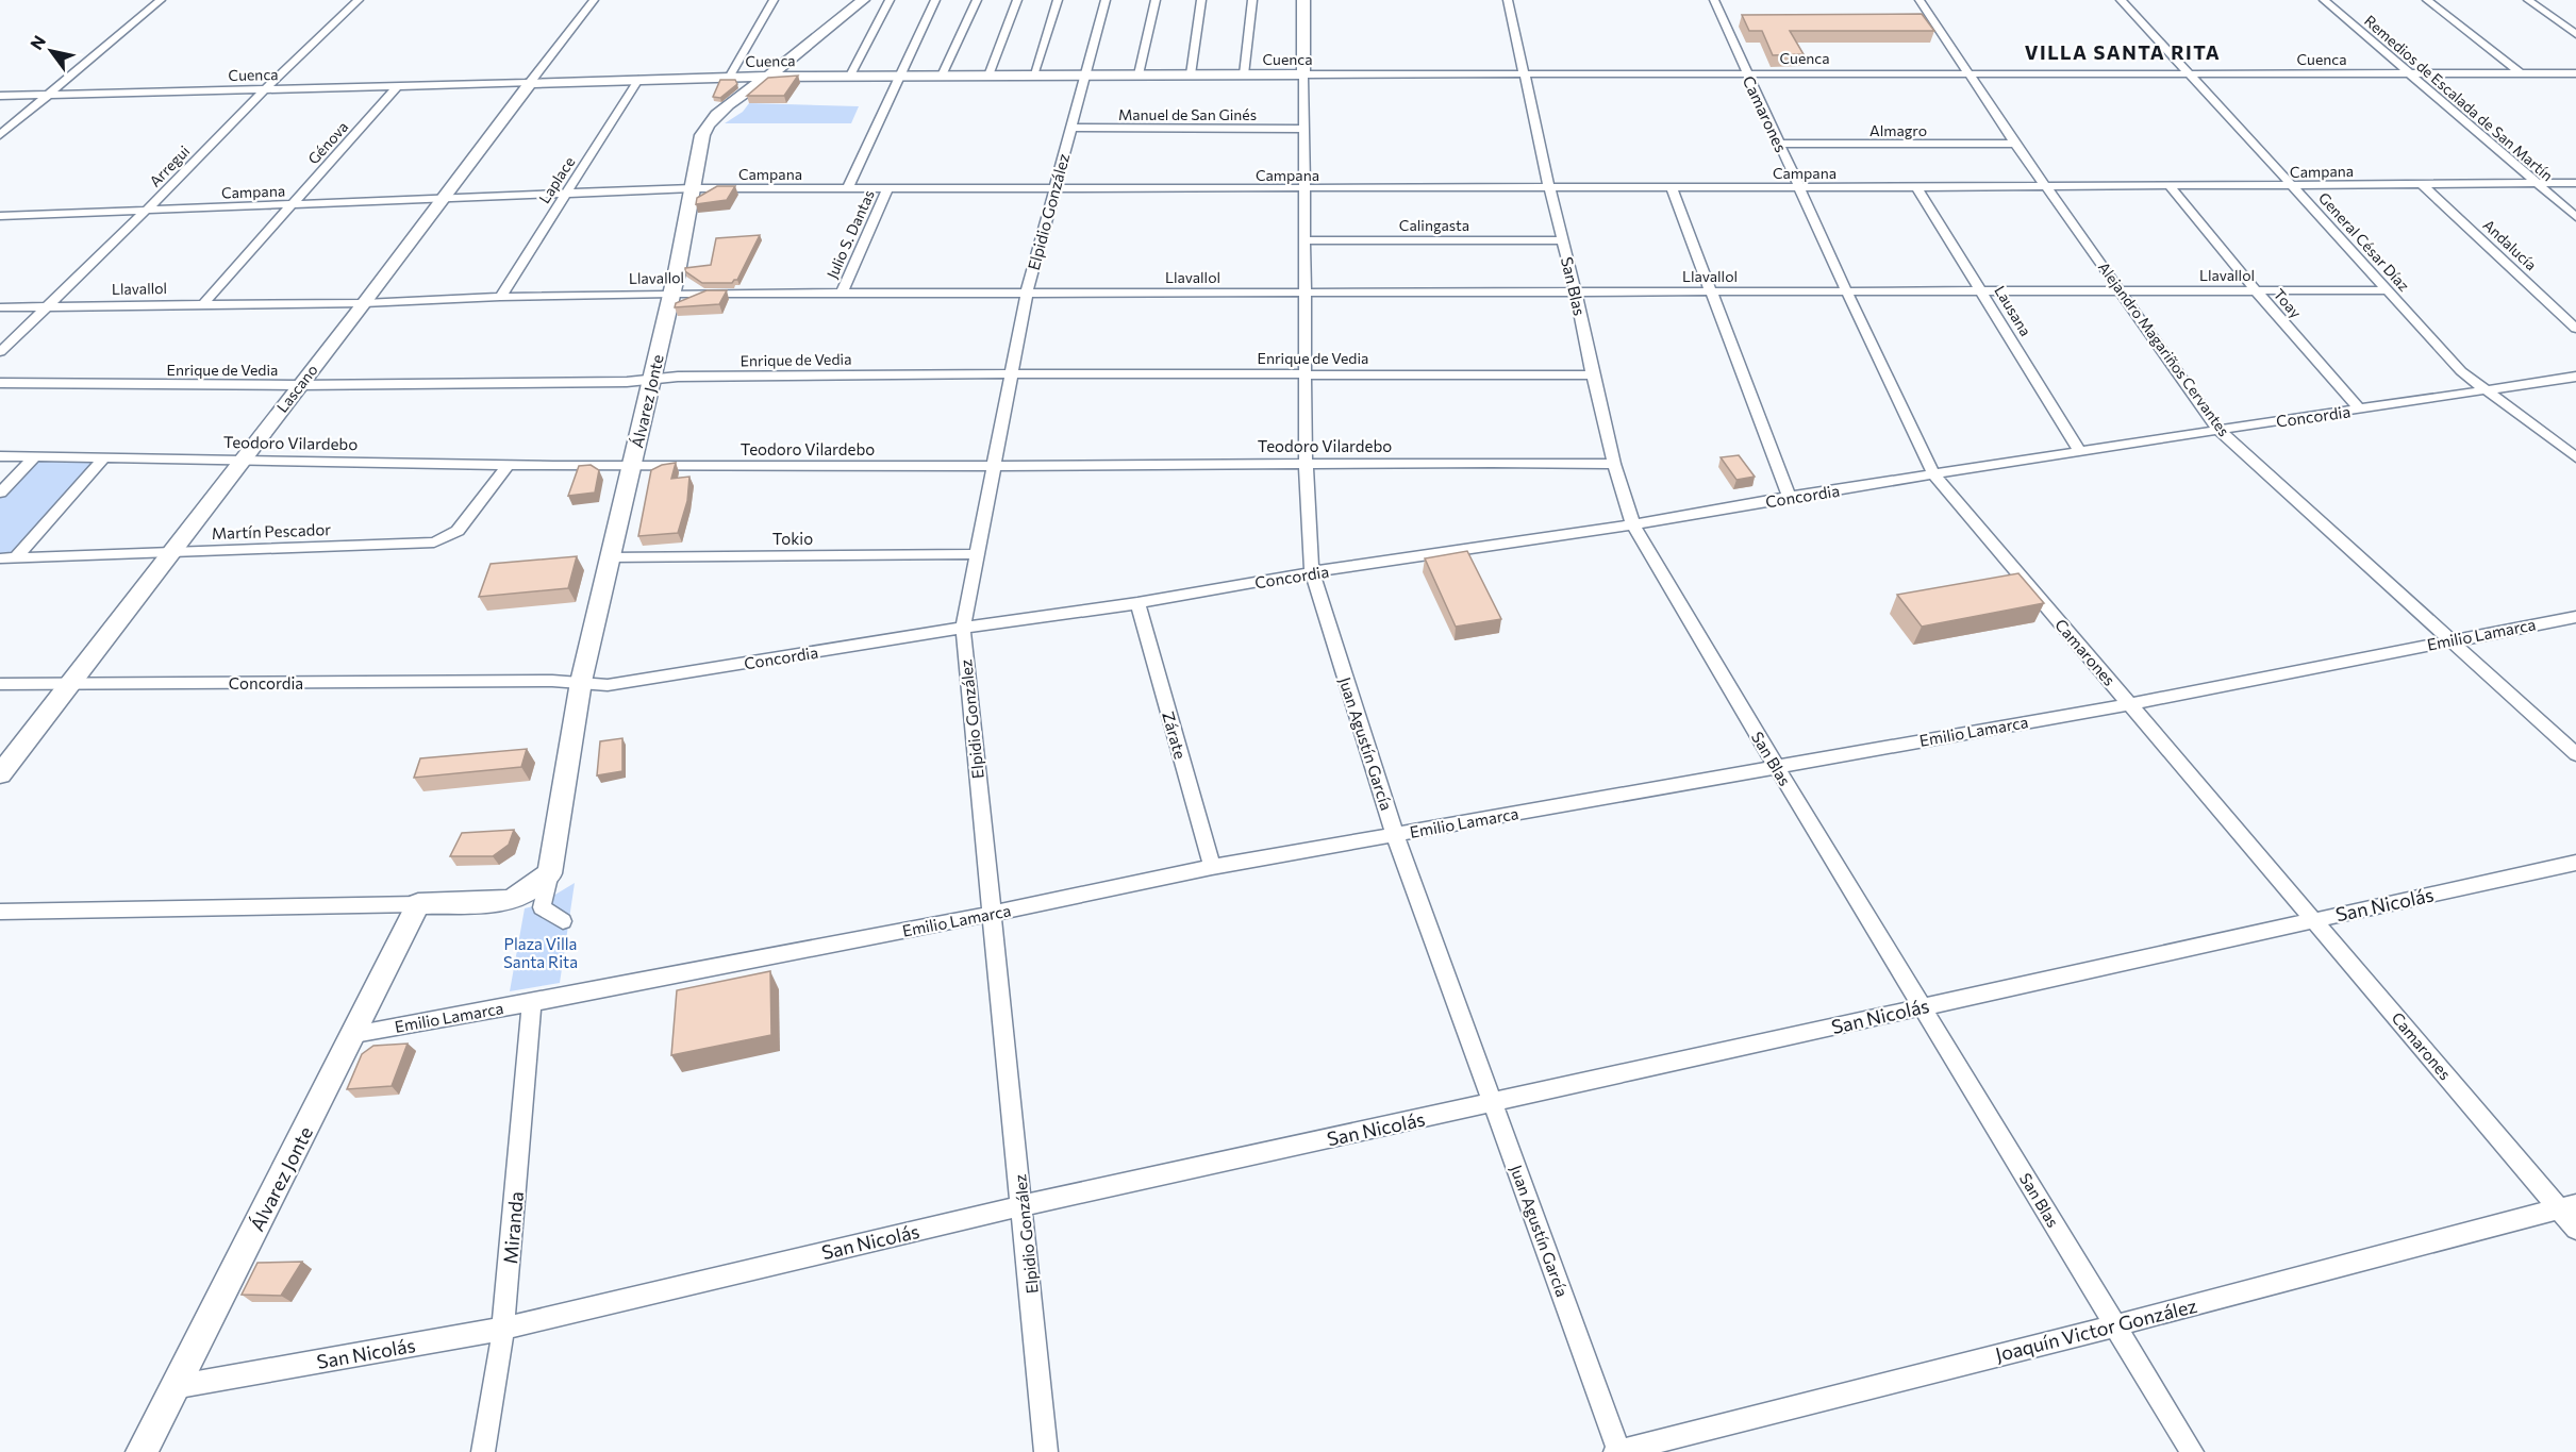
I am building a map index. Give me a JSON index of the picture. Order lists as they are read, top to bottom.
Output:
{
  "streets": {
    "street": [
      "Cuenca",
      "Remedios de Escalada de San Martín",
      "Manuel de San Ginés",
      "Camarones",
      "Almagro",
      "Génova",
      "Arregui",
      "Campana",
      "Laplace",
      "Elpidio González",
      "Calingasta",
      "Julio S. Dantas",
      "General César Díaz",
      "Andalucía",
      "Llavallol",
      "San Blas",
      "Toay",
      "Lausana",
      "Alejandro Magariños Cervantes",
      "Enrique de Vedia",
      "Lascano",
      "Álvarez Jonte",
      "Concordia",
      "Teodoro Vilardebo",
      "Martín Pescador",
      "Tokio",
      "Emilio Lamarca",
      "Zárate",
      "Juan Agustín García",
      "San Nicolás",
      "Miranda",
      "Joaquín Victor González"
    ]
  },
  "crossings": [
    ["Cuenca", "Remedios de Escalada de San Martín"],
    ["Cuenca", "Camarones"],
    ["Cuenca", "Génova"],
    ["Cuenca", "Arregui"],
    ["Cuenca", "Laplace"],
    ["Cuenca", "Elpidio González"],
    ["Cuenca", "General César Díaz"],
    ["Cuenca", "San Blas"],
    ["Cuenca", "Alejandro Magariños Cervantes"],
    ["Cuenca", "Lascano"],
    ["Cuenca", "Álvarez Jonte"],
    ["Cuenca", "Juan Agustín García"],
    ["Remedios de Escalada de San Martín", "Campana"],
    ["Manuel de San Ginés", "Elpidio González"],
    ["Manuel de San Ginés", "Juan Agustín García"],
    ["Camarones", "Almagro"],
    ["Camarones", "Campana"],
    ["Camarones", "Llavallol"],
    ["Camarones", "Concordia"],
    ["Camarones", "Emilio Lamarca"],
    ["Camarones", "San Nicolás"],
    ["Camarones", "Joaquín Victor González"],
    ["Almagro", "Alejandro Magariños Cervantes"],
    ["Génova", "Campana"],
    ["Génova", "Llavallol"],
    ["Arregui", "Campana"],
    ["Arregui", "Llavallol"],
    ["Campana", "Laplace"],
    ["Campana", "Elpidio González"],
    ["Campana", "Julio S. Dantas"],
    ["Campana", "General César Díaz"],
    ["Campana", "Andalucía"],
    ["Campana", "San Blas"],
    ["Campana", "Toay"],
    ["Campana", "Lausana"],
    ["Campana", "Alejandro Magariños Cervantes"],
    ["Campana", "Lascano"],
    ["Campana", "Álvarez Jonte"],
    ["Campana", "Juan Agustín García"],
    ["Laplace", "Llavallol"],
    ["Elpidio González", "Llavallol"],
    ["Elpidio González", "Enrique de Vedia"],
    ["Elpidio González", "Concordia"],
    ["Elpidio González", "Teodoro Vilardebo"],
    ["Elpidio González", "Tokio"],
    ["Elpidio González", "Emilio Lamarca"],
    ["Elpidio González", "San Nicolás"],
    ["Calingasta", "San Blas"],
    ["Calingasta", "Juan Agustín García"],
    ["Julio S. Dantas", "Llavallol"],
    ["General César Díaz", "Llavallol"],
    ["General César Díaz", "Concordia"],
    ["Llavallol", "San Blas"],
    ["Llavallol", "Toay"],
    ["Llavallol", "Lausana"],
    ["Llavallol", "Alejandro Magariños Cervantes"],
    ["Llavallol", "Lascano"],
    ["Llavallol", "Álvarez Jonte"],
    ["Llavallol", "Juan Agustín García"],
    ["San Blas", "Enrique de Vedia"],
    ["San Blas", "Concordia"],
    ["San Blas", "Teodoro Vilardebo"],
    ["San Blas", "Emilio Lamarca"],
    ["San Blas", "San Nicolás"],
    ["San Blas", "Joaquín Victor González"],
    ["Toay", "Concordia"],
    ["Lausana", "Concordia"],
    ["Alejandro Magariños Cervantes", "Concordia"],
    ["Alejandro Magariños Cervantes", "Emilio Lamarca"],
    ["Enrique de Vedia", "Lascano"],
    ["Enrique de Vedia", "Álvarez Jonte"],
    ["Enrique de Vedia", "Juan Agustín García"],
    ["Lascano", "Concordia"],
    ["Lascano", "Teodoro Vilardebo"],
    ["Lascano", "Martín Pescador"],
    ["Álvarez Jonte", "Concordia"],
    ["Álvarez Jonte", "Teodoro Vilardebo"],
    ["Álvarez Jonte", "Tokio"],
    ["Álvarez Jonte", "Emilio Lamarca"],
    ["Álvarez Jonte", "San Nicolás"],
    ["Concordia", "Zárate"],
    ["Concordia", "Juan Agustín García"],
    ["Teodoro Vilardebo", "Martín Pescador"],
    ["Teodoro Vilardebo", "Juan Agustín García"],
    ["Emilio Lamarca", "Zárate"],
    ["Emilio Lamarca", "Juan Agustín García"],
    ["Emilio Lamarca", "Miranda"],
    ["Juan Agustín García", "San Nicolás"],
    ["Juan Agustín García", "Joaquín Victor González"],
    ["San Nicolás", "Miranda"]
  ],
  "districts": ["VILLA SANTA RITA"],
  "parks": ["Plaza Villa Santa Rita"],
  "north": "top left"
}
